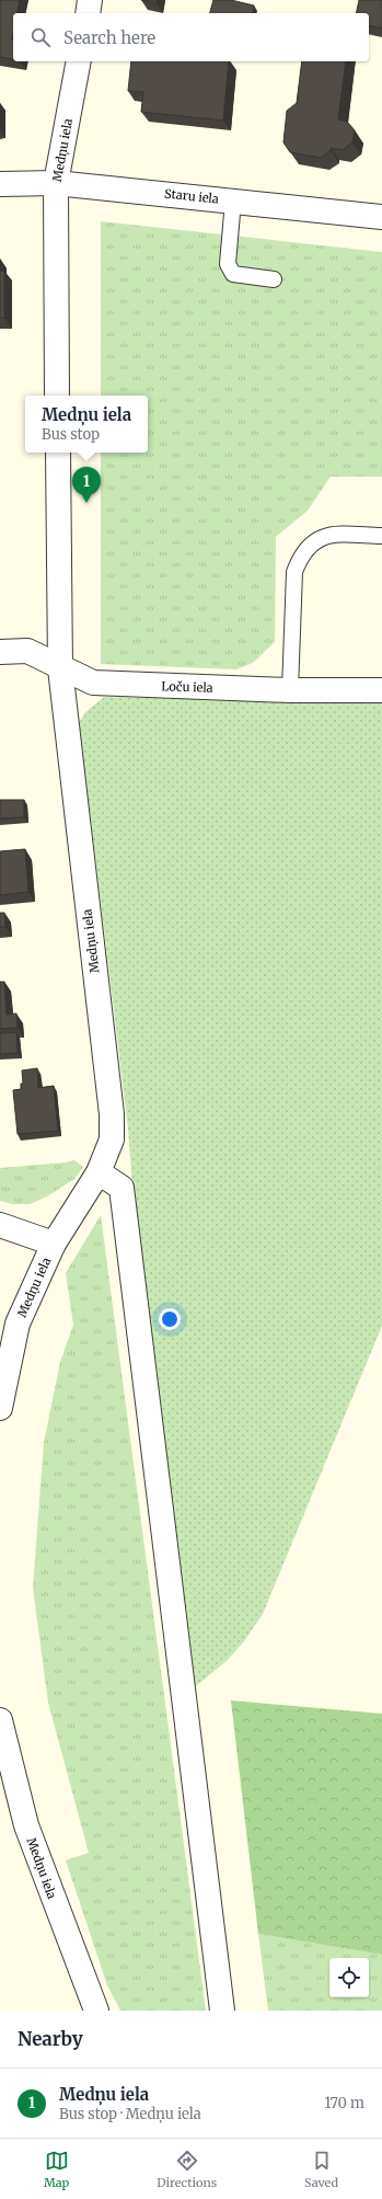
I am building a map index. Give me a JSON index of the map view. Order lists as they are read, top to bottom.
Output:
{
  "streets": {
    "street": ["Medņu iela", "Staru iela", "Loču iela"]
  },
  "crossings": [
    ["Medņu iela", "Staru iela"],
    ["Medņu iela", "Loču iela"]
  ],
  "page": {
    "search": "Search here",
    "popup": ["Medņu iela", "Bus stop"],
    "pins": "1",
    "heading": "Nearby",
    "list": [
      {
        "mark": "1",
        "name": "Medņu iela",
        "note": "Bus stop · Medņu iela",
        "value": "170 m"
      }
    ],
    "nav": ["Map", "Directions", "Saved"]
  }
}
